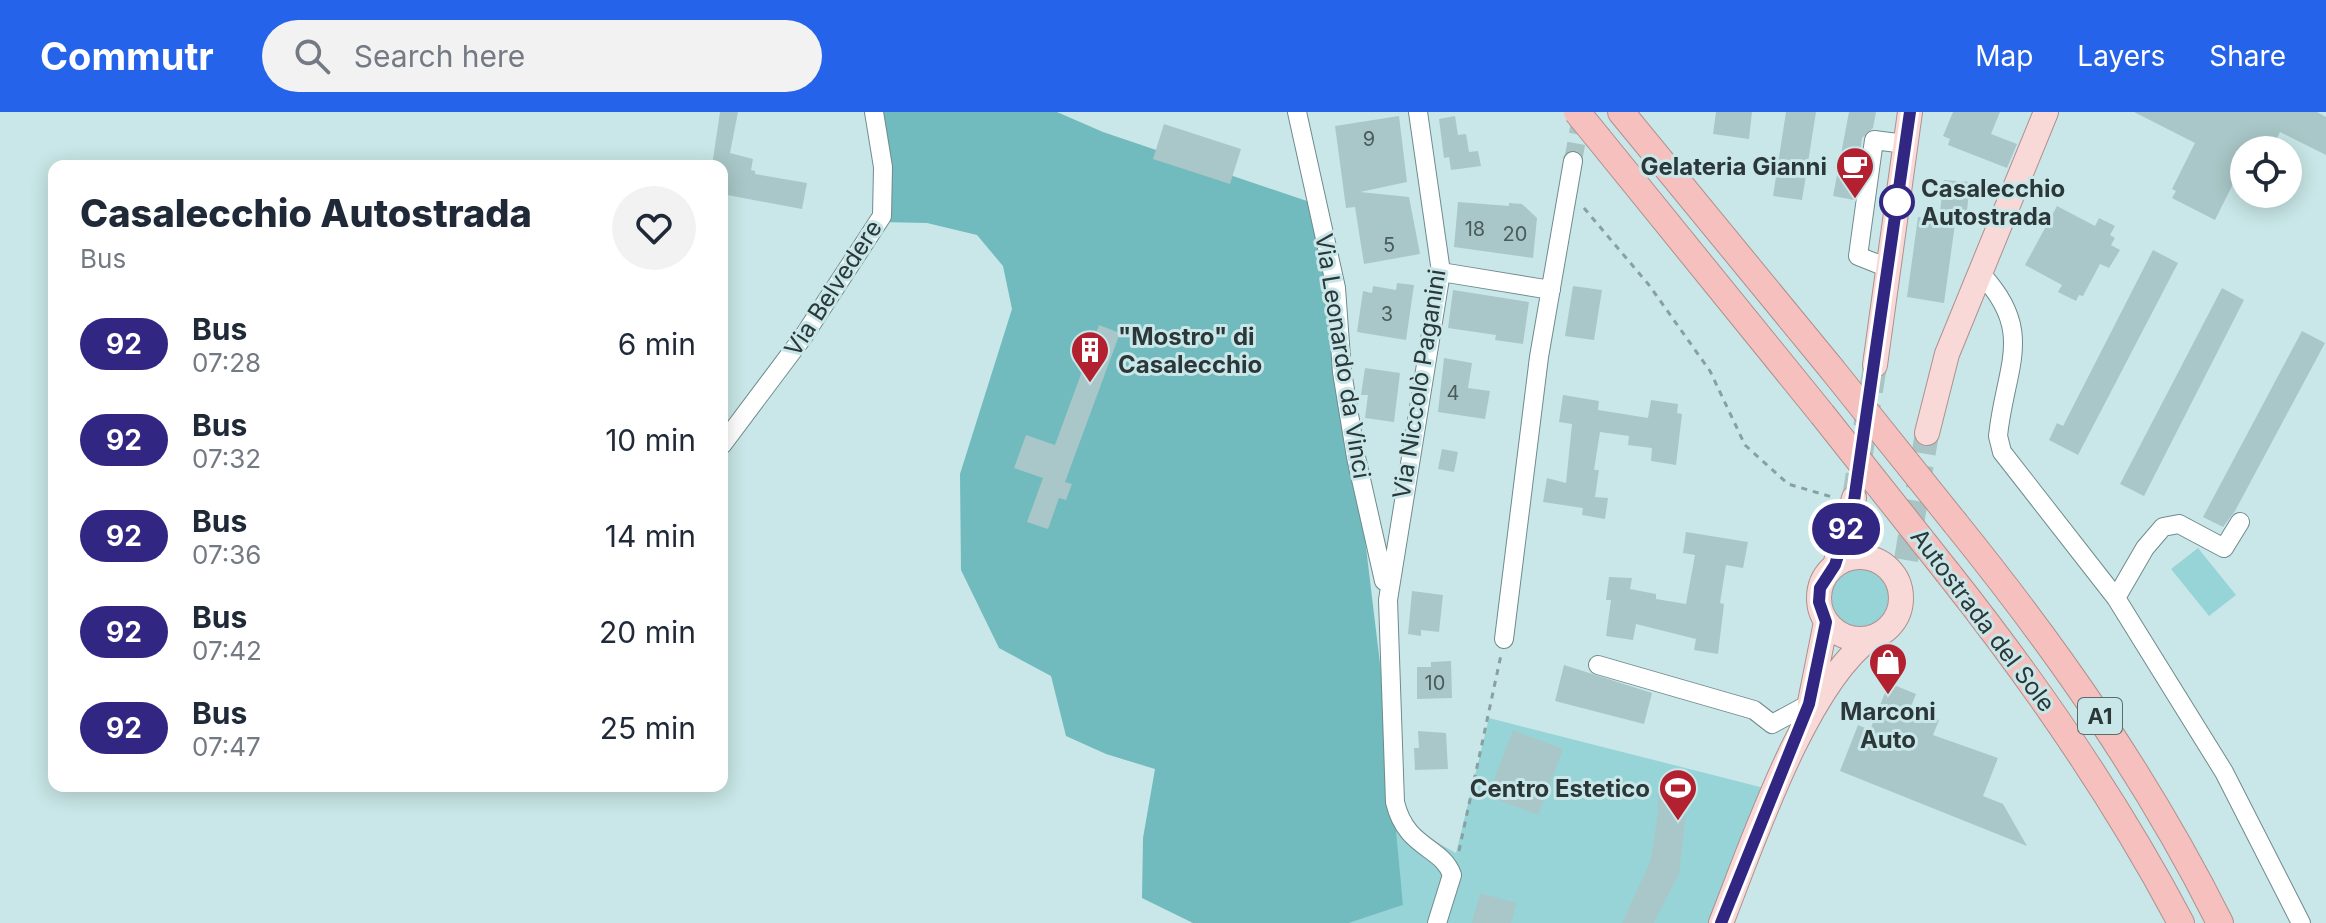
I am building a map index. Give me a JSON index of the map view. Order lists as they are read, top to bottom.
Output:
{
  "streets": {
    "highway": ["Autostrada del Sole", "A1"],
    "street": ["Via Belvedere", "Via Leonardo da Vinci", "Via Niccolò Paganini"]
  },
  "crossings": [
    ["Via Leonardo da Vinci", "Via Niccolò Paganini"]
  ],
  "places": {
    "cafe": ["Gelateria Gianni"],
    "other": ["Casalecchio Autostrada"],
    "building": ["\"Mostro\" di Casalecchio"],
    "shop": ["Marconi Auto"],
    "sports": ["Centro Estetico"]
  },
  "lines": ["bus line 92"],
  "house_numbers": [
    "9",
    "18",
    "20",
    "5",
    "3",
    "4",
    "10"
  ],
  "page": {
    "header": "Commutr",
    "search": "Search here",
    "nav": ["Map", "Layers", "Share"],
    "on_map": "92",
    "heading": ["Casalecchio Autostrada", "Bus"],
    "list": [
      {
        "mark": "92",
        "name": "Bus",
        "note": "07:28",
        "value": "6 min"
      },
      {
        "mark": "92",
        "name": "Bus",
        "note": "07:32",
        "value": "10 min"
      },
      {
        "mark": "92",
        "name": "Bus",
        "note": "07:36",
        "value": "14 min"
      },
      {
        "mark": "92",
        "name": "Bus",
        "note": "07:42",
        "value": "20 min"
      },
      {
        "mark": "92",
        "name": "Bus",
        "note": "07:47",
        "value": "25 min"
      }
    ]
  }
}
